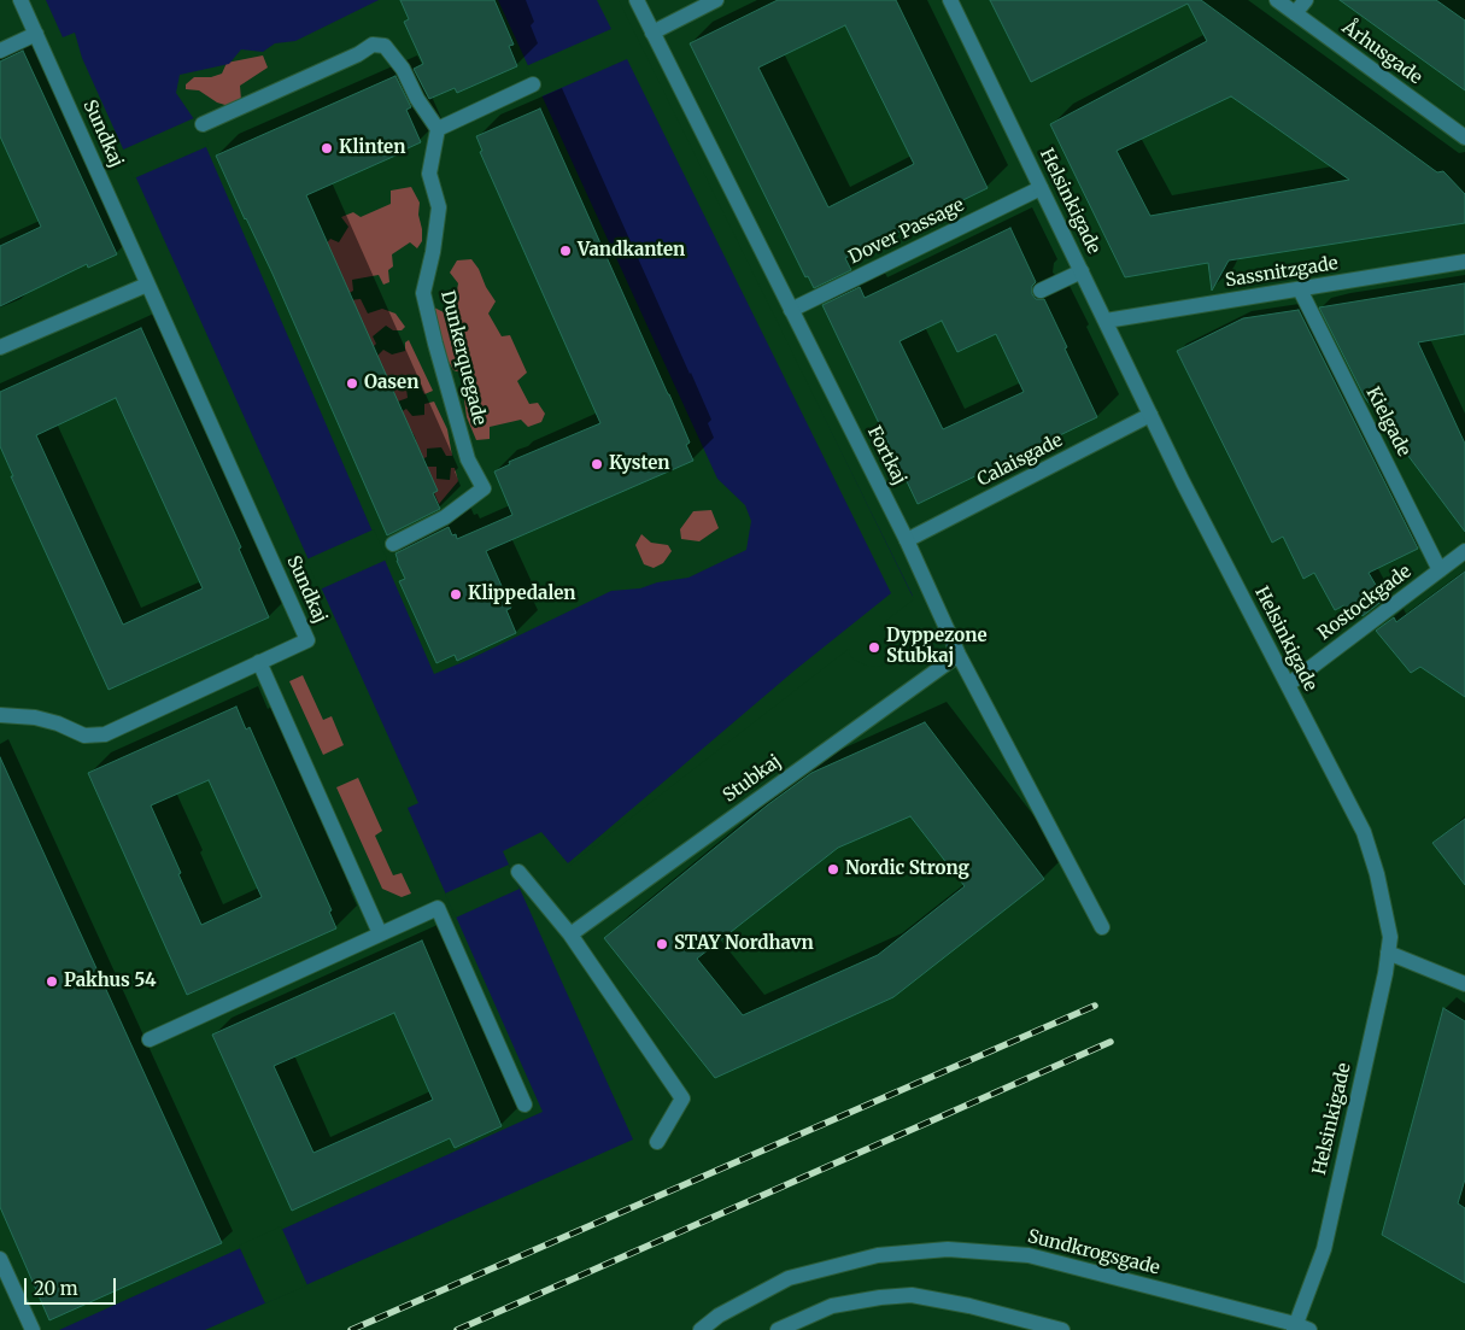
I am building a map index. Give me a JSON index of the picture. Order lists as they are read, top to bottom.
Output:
{
  "streets": {
    "street": [
      "Århusgade",
      "Sundkaj",
      "Helsinkigade",
      "Dover Passage",
      "Sassnitzgade",
      "Dunkerquegade",
      "Kielgade",
      "Fortkaj",
      "Calaisgade",
      "Rostockgade",
      "Stubkaj",
      "Sundkrogsgade"
    ]
  },
  "crossings": [
    ["Helsinkigade", "Dover Passage"],
    ["Helsinkigade", "Sassnitzgade"],
    ["Helsinkigade", "Calaisgade"],
    ["Helsinkigade", "Rostockgade"],
    ["Helsinkigade", "Sundkrogsgade"],
    ["Dover Passage", "Fortkaj"],
    ["Sassnitzgade", "Kielgade"],
    ["Kielgade", "Rostockgade"],
    ["Fortkaj", "Calaisgade"],
    ["Fortkaj", "Stubkaj"]
  ],
  "places": [
    "Klinten",
    "Vandkanten",
    "Oasen",
    "Kysten",
    "Klippedalen",
    "Dyppezone Stubkaj",
    "Nordic Strong",
    "STAY Nordhavn",
    "Pakhus 54"
  ],
  "scale_bar": "20 m"
}
